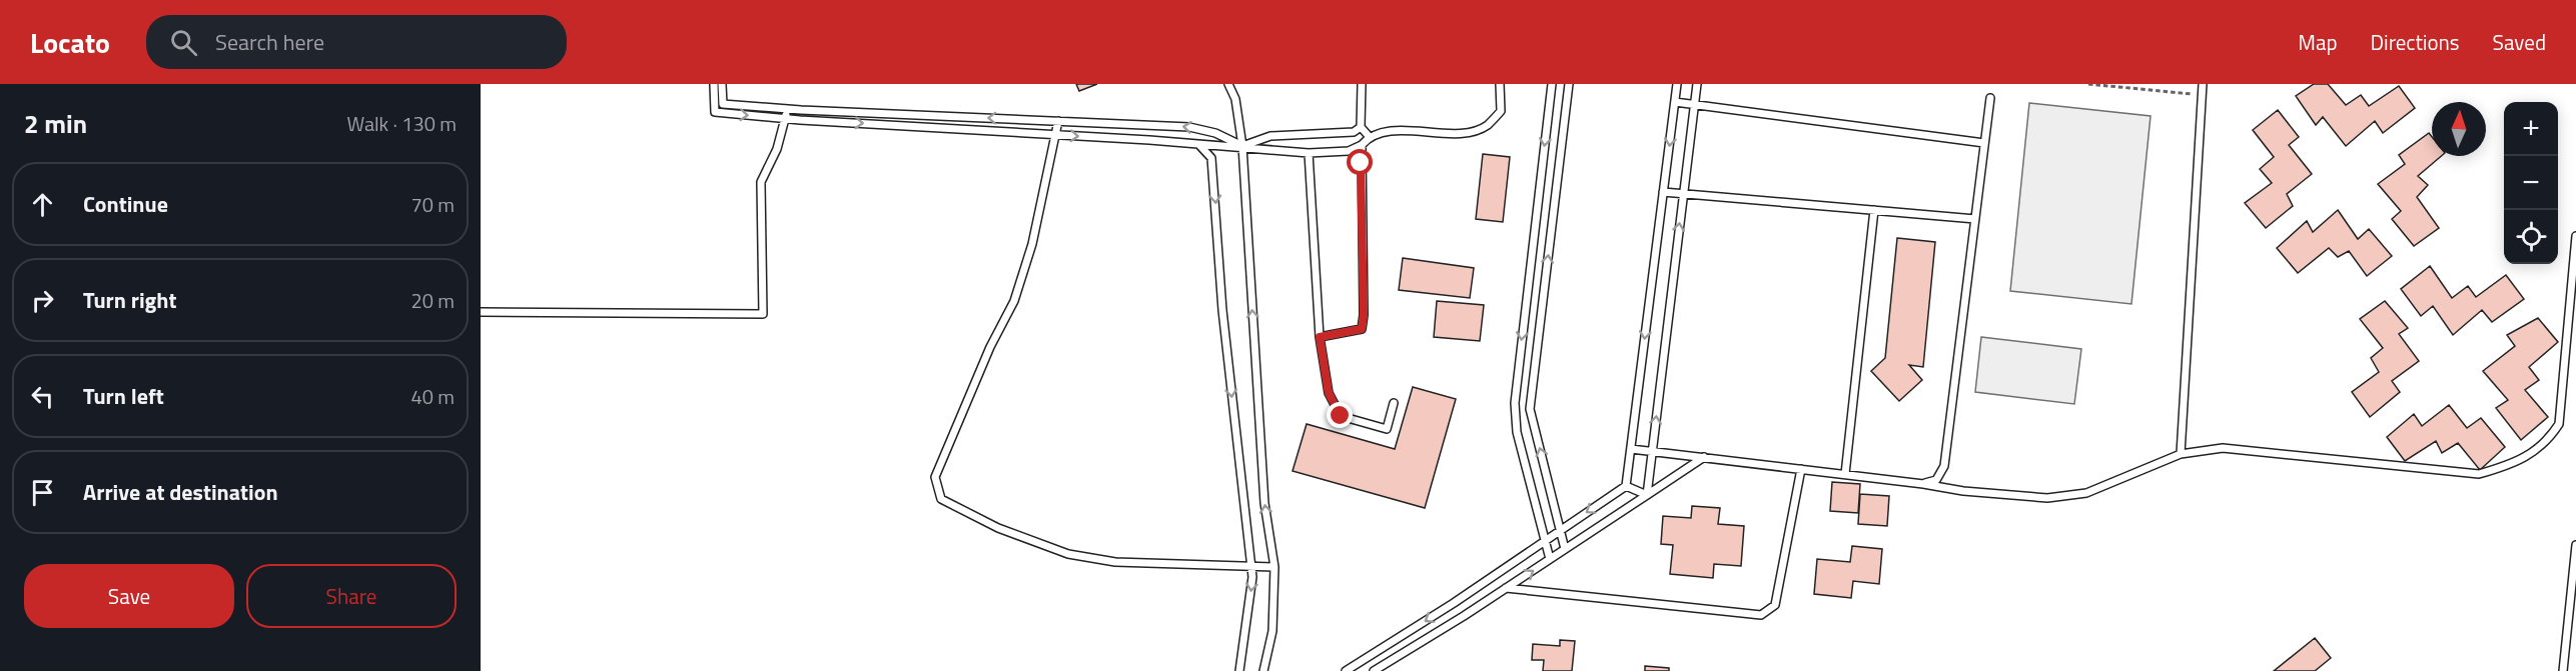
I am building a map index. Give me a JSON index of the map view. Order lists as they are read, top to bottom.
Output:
{
  "north": "top",
  "page": {
    "header": "Locato",
    "search": "Search here",
    "nav": ["Map", "Directions", "Saved"],
    "heading": ["2 min", "Walk · 130 m"],
    "map_buttons": ["+", "−"],
    "list": [
      ["Continue", "70 m"],
      ["Turn right", "20 m"],
      ["Turn left", "40 m"],
      "Arrive at destination"
    ],
    "buttons": ["Save", "Share"]
  }
}
